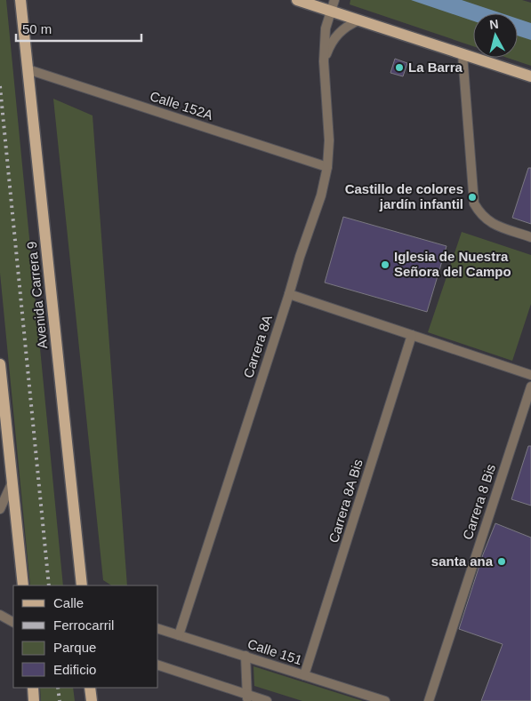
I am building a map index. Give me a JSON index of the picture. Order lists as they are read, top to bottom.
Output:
{
  "streets": {
    "main road": ["Avenida Carrera 9"],
    "street": [
      "Calle 152A",
      "Carrera 8A",
      "Carrera 8A Bis",
      "Carrera 8 Bis",
      "Calle 151"
    ]
  },
  "crossings": [
    ["Calle 152A", "Avenida Carrera 9"],
    ["Calle 152A", "Carrera 8A"],
    ["Carrera 8A", "Calle 151"],
    ["Carrera 8A Bis", "Calle 151"]
  ],
  "places": [
    "La Barra",
    "Castillo de colores jardín infantil",
    "Iglesia de Nuestra Señora del Campo",
    "santa ana"
  ],
  "legend": [
    "Calle",
    "Ferrocarril",
    "Parque",
    "Edificio"
  ],
  "scale_bar": "50 m",
  "north": "top"
}
